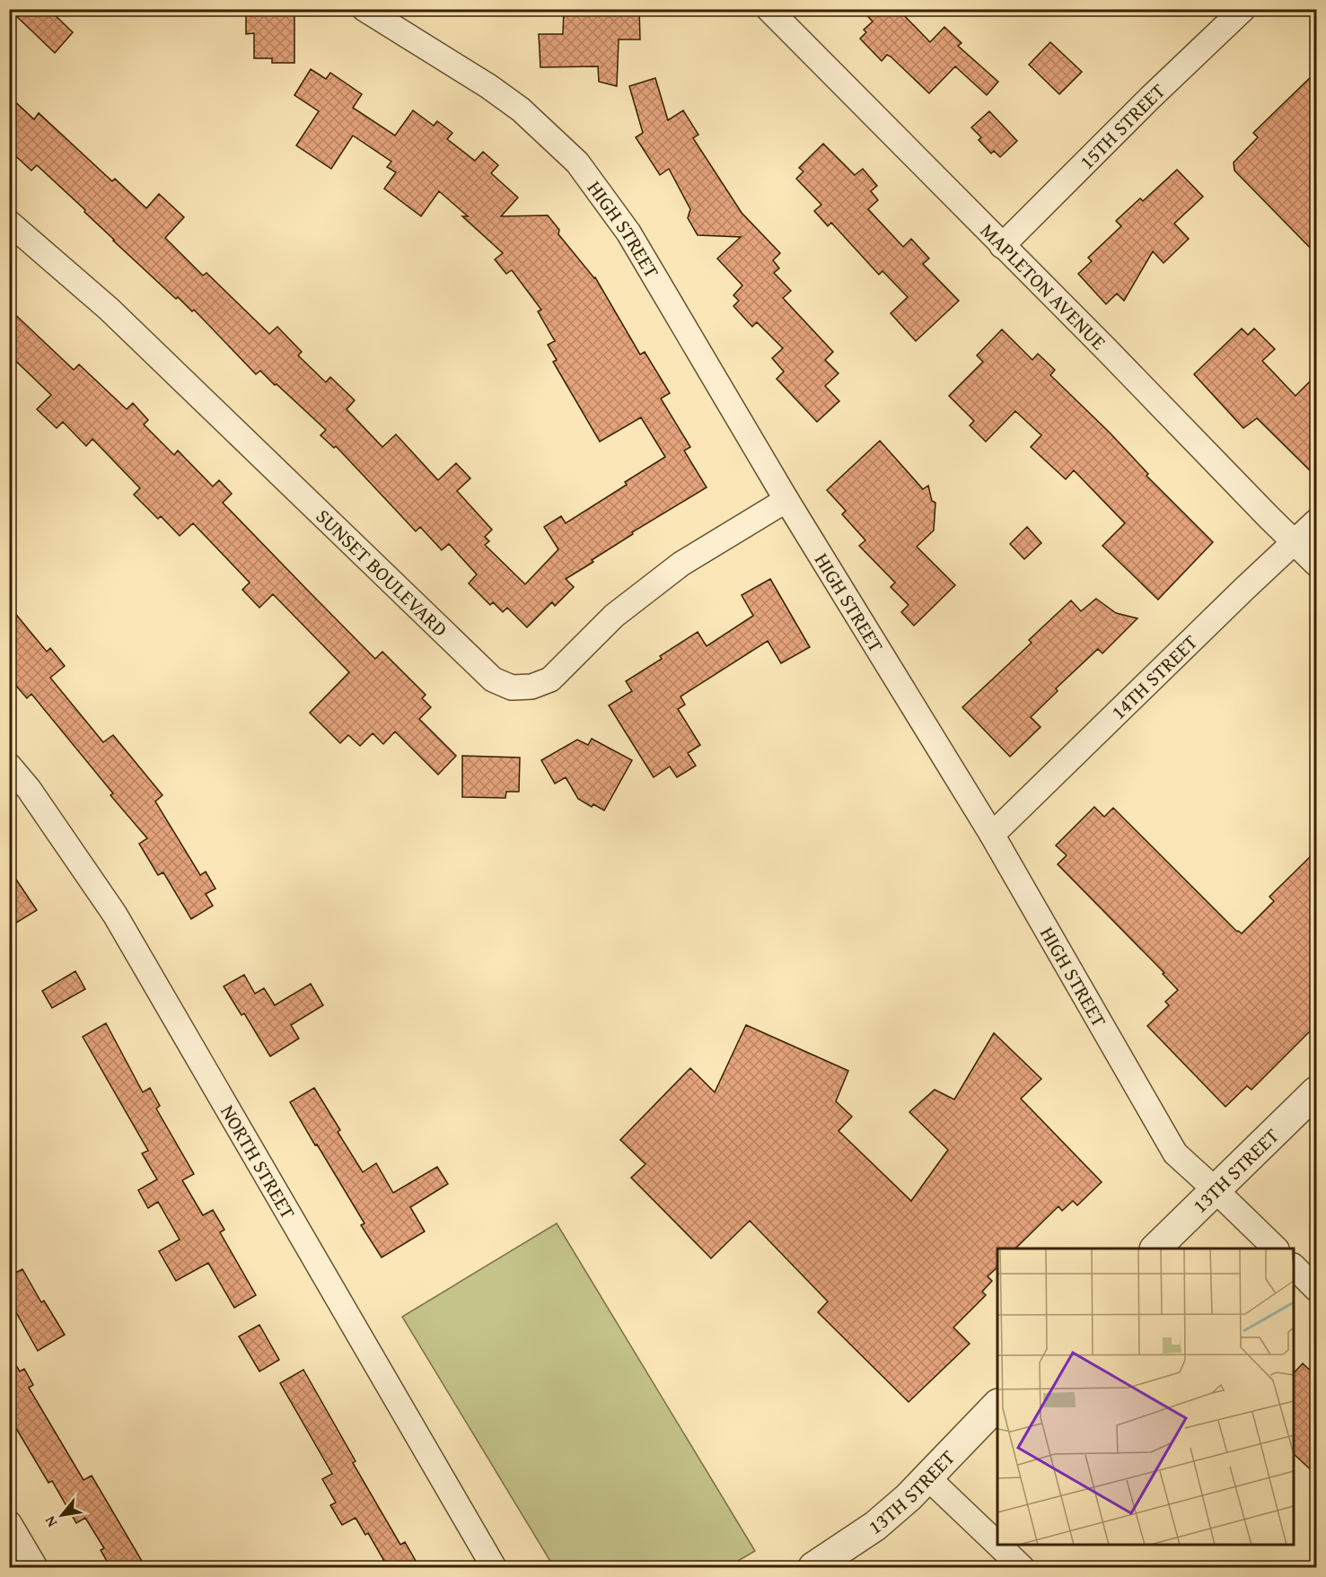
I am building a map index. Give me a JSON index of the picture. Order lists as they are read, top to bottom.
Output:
{
  "streets": {
    "street": [
      "15TH STREET",
      "HIGH STREET",
      "MAPLETON AVENUE",
      "SUNSET BOULEVARD",
      "14TH STREET",
      "NORTH STREET",
      "13TH STREET"
    ]
  },
  "crossings": [
    ["15TH STREET", "MAPLETON AVENUE"],
    ["HIGH STREET", "SUNSET BOULEVARD"],
    ["HIGH STREET", "14TH STREET"],
    ["HIGH STREET", "13TH STREET"],
    ["MAPLETON AVENUE", "14TH STREET"]
  ],
  "north": "bottom left"
}
